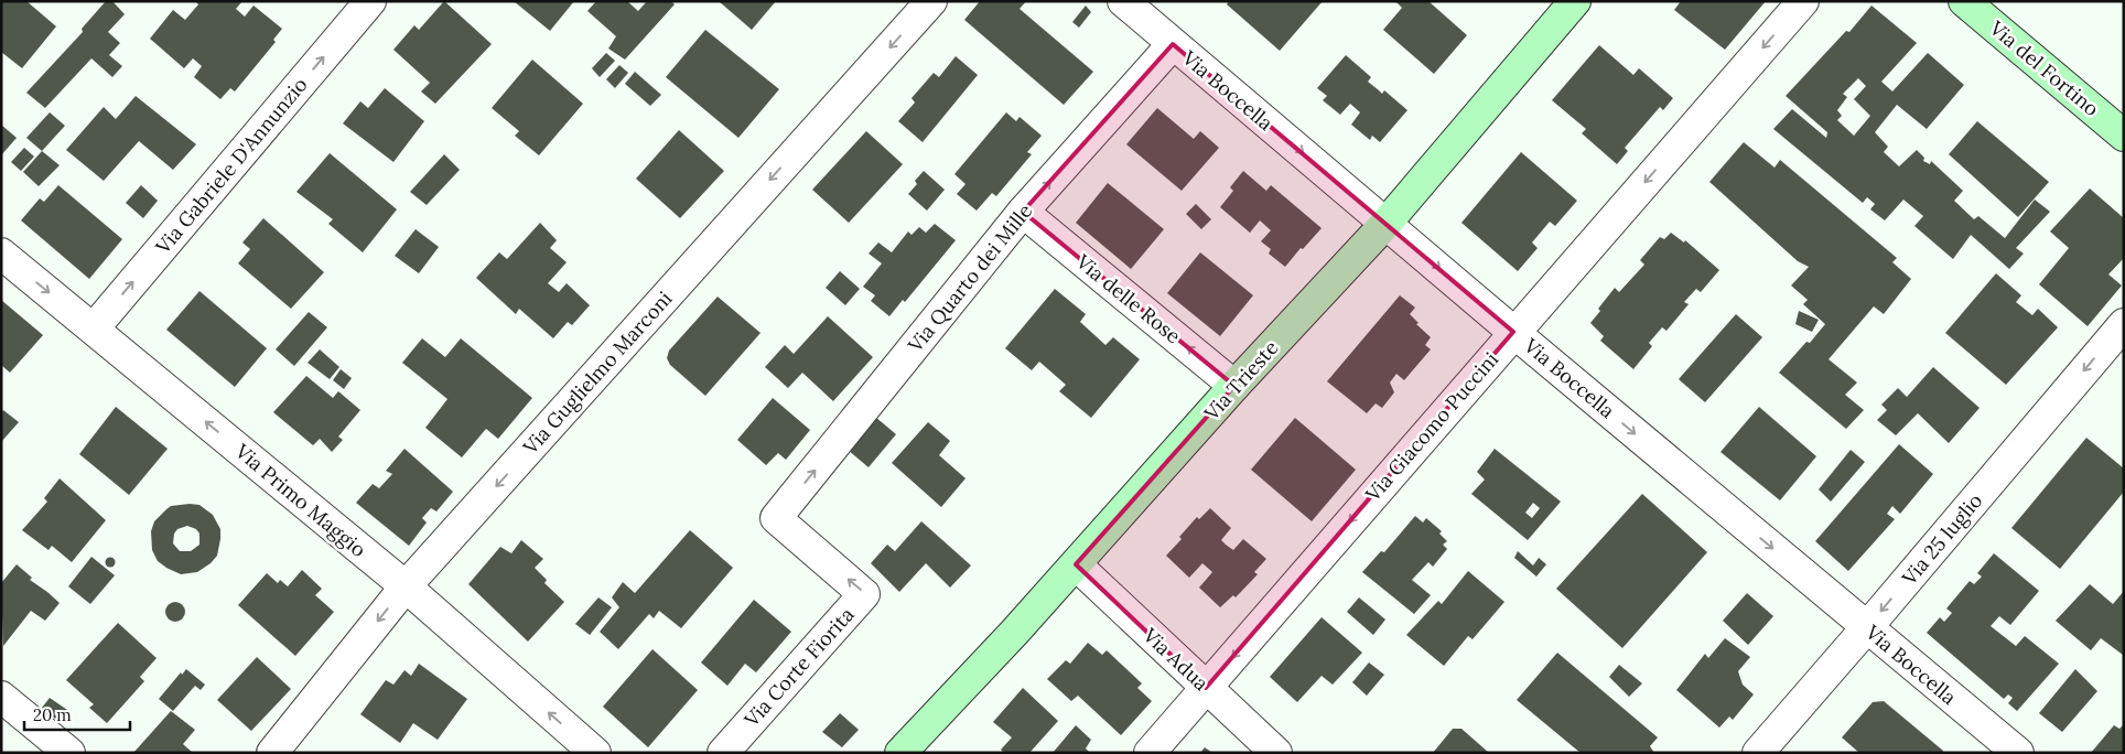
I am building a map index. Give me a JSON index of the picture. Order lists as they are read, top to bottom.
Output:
{
  "streets": {
    "street": [
      "Via del Fortino",
      "Via Boccella",
      "Via Gabriele D'Annunzio",
      "Via Quarto dei Mille",
      "Via delle Rose",
      "Via Guglielmo Marconi",
      "Via Trieste",
      "Via Giacomo Puccini",
      "Via Primo Maggio",
      "Via 25 luglio",
      "Via Adua",
      "Via Corte Fiorita"
    ]
  },
  "crossings": [
    ["Via Boccella", "Via Quarto dei Mille"],
    ["Via Boccella", "Via Trieste"],
    ["Via Boccella", "Via Giacomo Puccini"],
    ["Via Boccella", "Via 25 luglio"],
    ["Via Gabriele D'Annunzio", "Via Primo Maggio"],
    ["Via Quarto dei Mille", "Via delle Rose"],
    ["Via Quarto dei Mille", "Via Corte Fiorita"],
    ["Via delle Rose", "Via Trieste"],
    ["Via Guglielmo Marconi", "Via Primo Maggio"],
    ["Via Trieste", "Via Adua"],
    ["Via Giacomo Puccini", "Via Adua"]
  ],
  "one_way": [
    "Via Boccella",
    "Via Gabriele D'Annunzio",
    "Via Quarto dei Mille",
    "Via delle Rose",
    "Via Guglielmo Marconi",
    "Via Giacomo Puccini",
    "Via 25 luglio"
  ],
  "scale_bar": "20 m"
}
